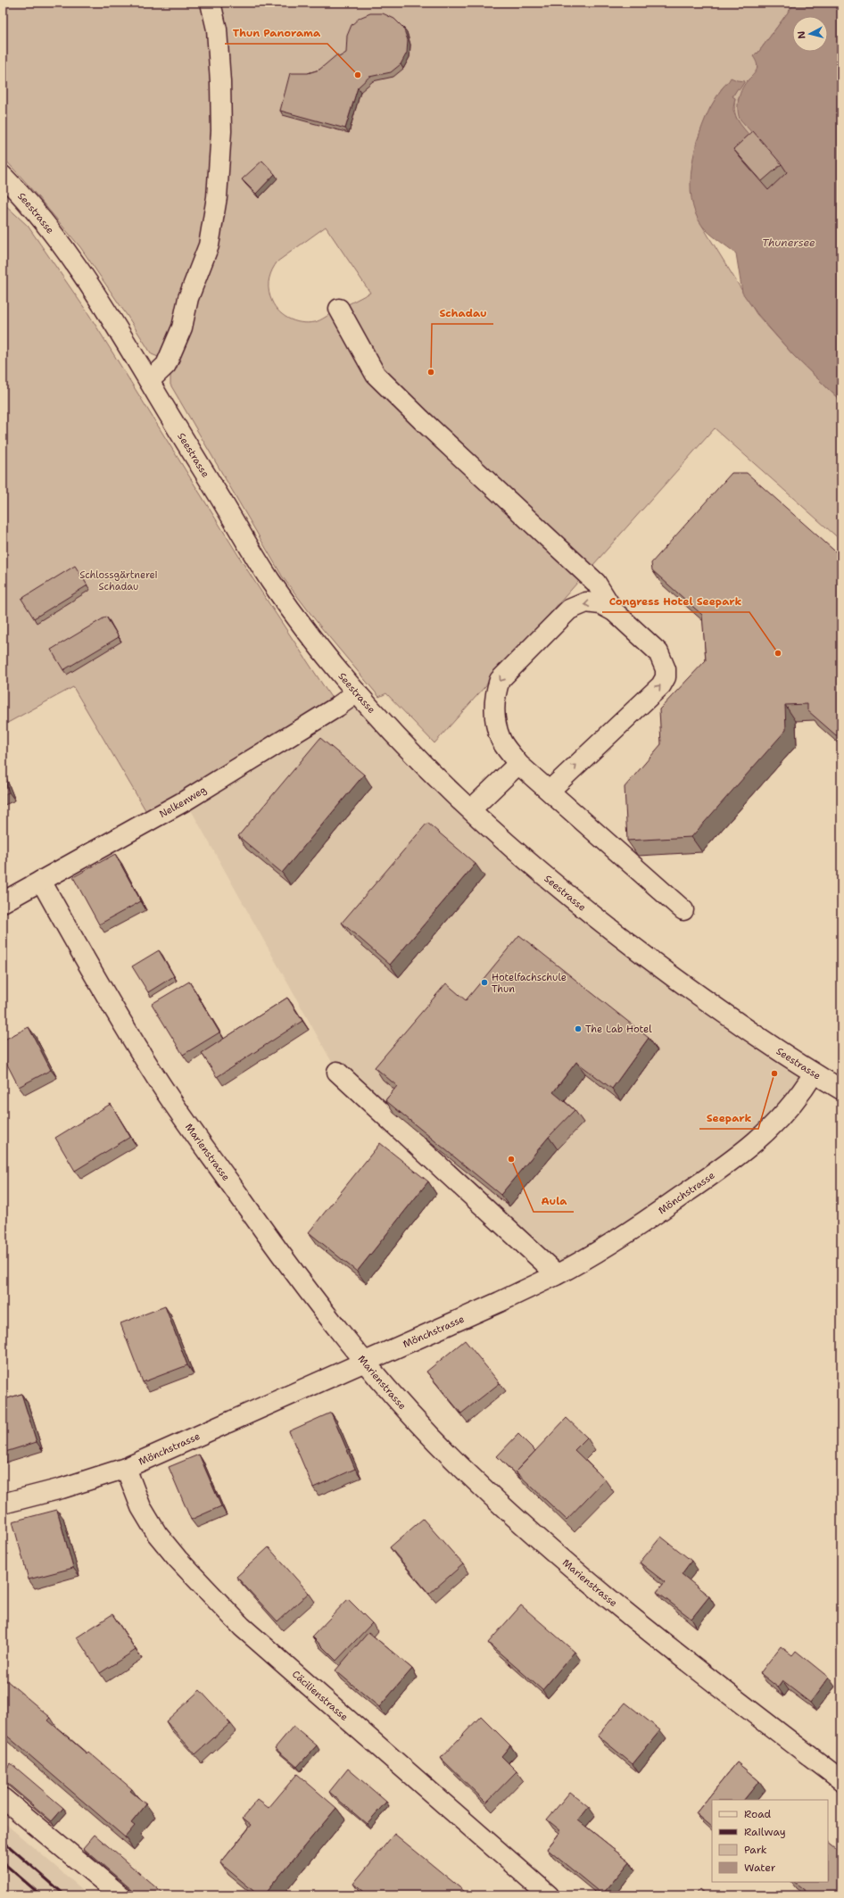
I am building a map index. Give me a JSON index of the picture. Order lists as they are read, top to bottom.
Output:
{
  "streets": {
    "street": [
      "Seestrasse",
      "Nelkenweg",
      "Marienstrasse",
      "Mönchstrasse",
      "Cäcilienstrasse"
    ]
  },
  "crossings": [
    ["Seestrasse", "Nelkenweg"],
    ["Seestrasse", "Mönchstrasse"],
    ["Nelkenweg", "Marienstrasse"],
    ["Marienstrasse", "Mönchstrasse"],
    ["Mönchstrasse", "Cäcilienstrasse"]
  ],
  "water": ["Thunersee"],
  "parks": ["Schlossgärtnerei Schadau"],
  "places": [
    "Thun Panorama",
    "Schadau",
    "Congress Hotel Seepark",
    "Hotelfachschule Thun",
    "The Lab Hotel",
    "Seepark",
    "Aula"
  ],
  "legend": [
    "Road",
    "Railway",
    "Park",
    "Water"
  ],
  "north": "left"
}
